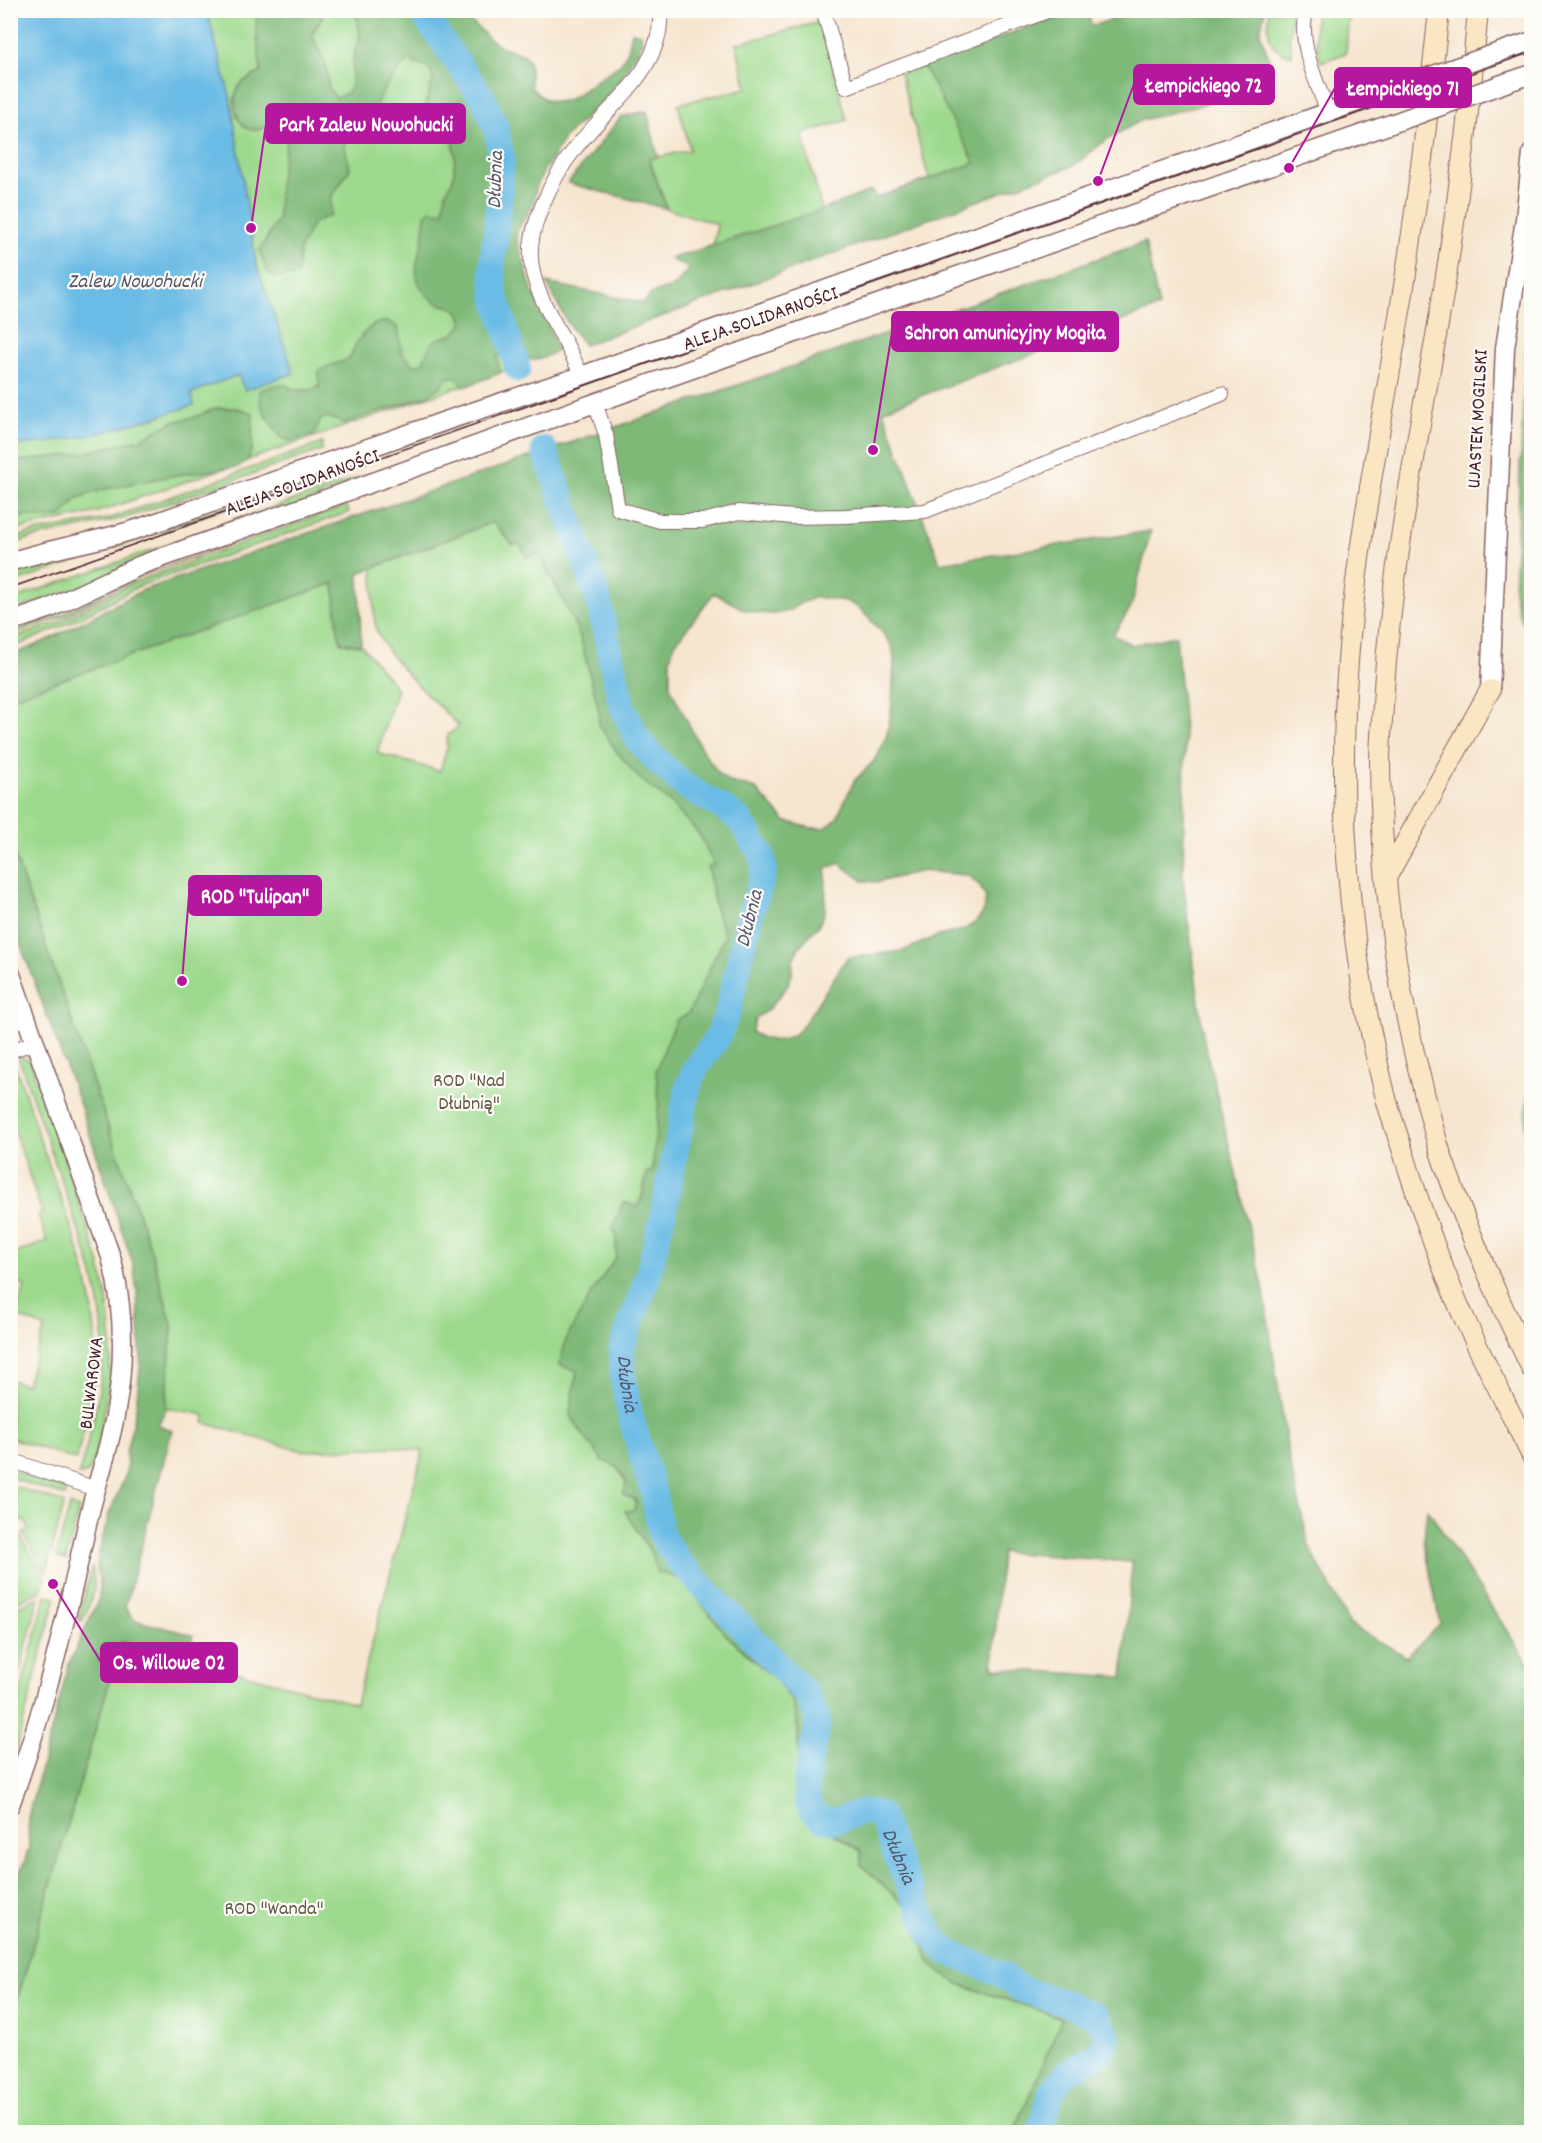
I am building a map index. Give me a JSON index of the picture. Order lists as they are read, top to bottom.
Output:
{
  "streets": {
    "street": ["ALEJA SOLIDARNOŚCI", "UJASTEK MOGILSKI", "BULWAROWA"]
  },
  "water": ["Dłubnia", "Zalew Nowohucki"],
  "parks": ["ROD \"Nad Dłubnią\"", "ROD \"Wanda\""],
  "places": [
    "Łempickiego 71",
    "Łempickiego 72",
    "Park Zalew Nowohucki",
    "Schron amunicyjny Mogiła",
    "ROD \"Tulipan\"",
    "Os. Willowe 02"
  ]
}
